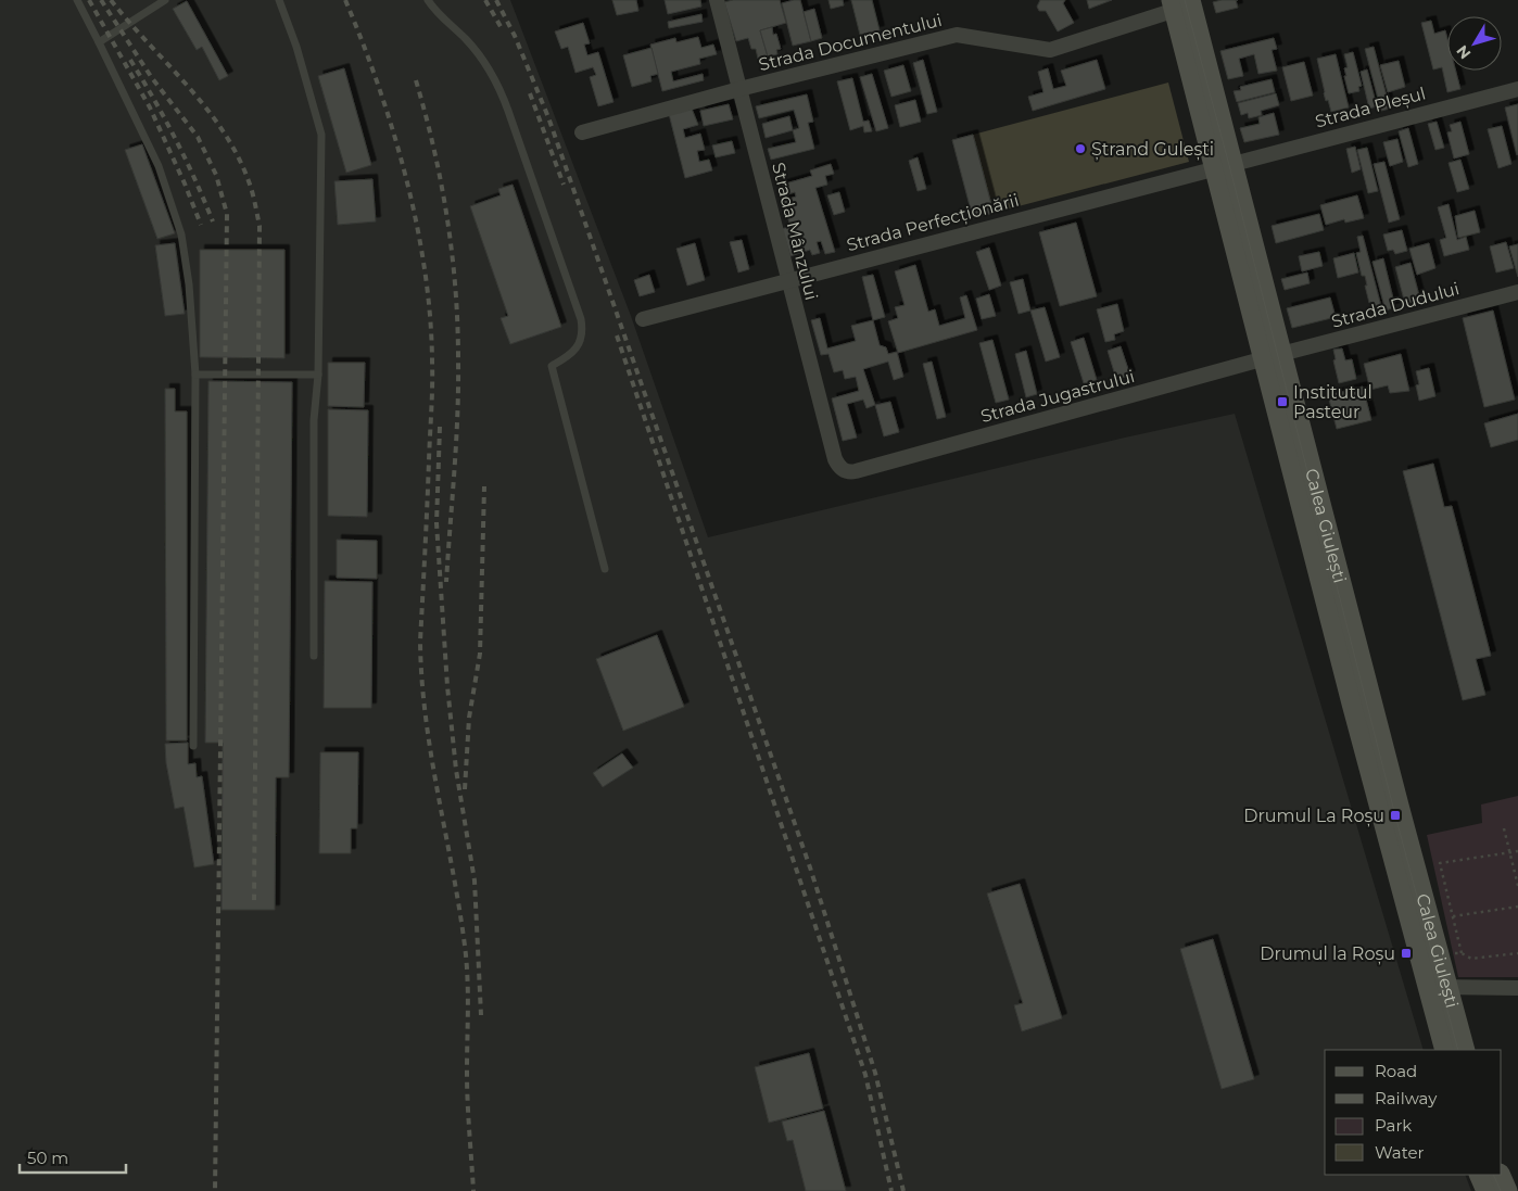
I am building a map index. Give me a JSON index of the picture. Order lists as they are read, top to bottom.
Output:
{
  "streets": {
    "main road": ["Calea Giulești"],
    "street": [
      "Strada Documentului",
      "Strada Pleșul",
      "Strada Perfecționării",
      "Strada Mânzului",
      "Strada Dudului",
      "Strada Jugastrului"
    ]
  },
  "crossings": [
    ["Strada Documentului", "Strada Mânzului"],
    ["Strada Documentului", "Calea Giulești"],
    ["Strada Pleșul", "Strada Perfecționării"],
    ["Strada Pleșul", "Calea Giulești"],
    ["Strada Perfecționării", "Strada Mânzului"],
    ["Strada Perfecționării", "Calea Giulești"],
    ["Strada Mânzului", "Strada Jugastrului"],
    ["Strada Dudului", "Strada Jugastrului"],
    ["Strada Dudului", "Calea Giulești"],
    ["Strada Jugastrului", "Calea Giulești"]
  ],
  "places": {
    "other": ["Ștrand Gulești"],
    "transit": ["Institutul Pasteur", "Drumul La Roșu", "Drumul la Roșu"]
  },
  "legend": [
    "Road",
    "Railway",
    "Park",
    "Water"
  ],
  "scale_bar": "50 m",
  "north": "bottom left"
}
